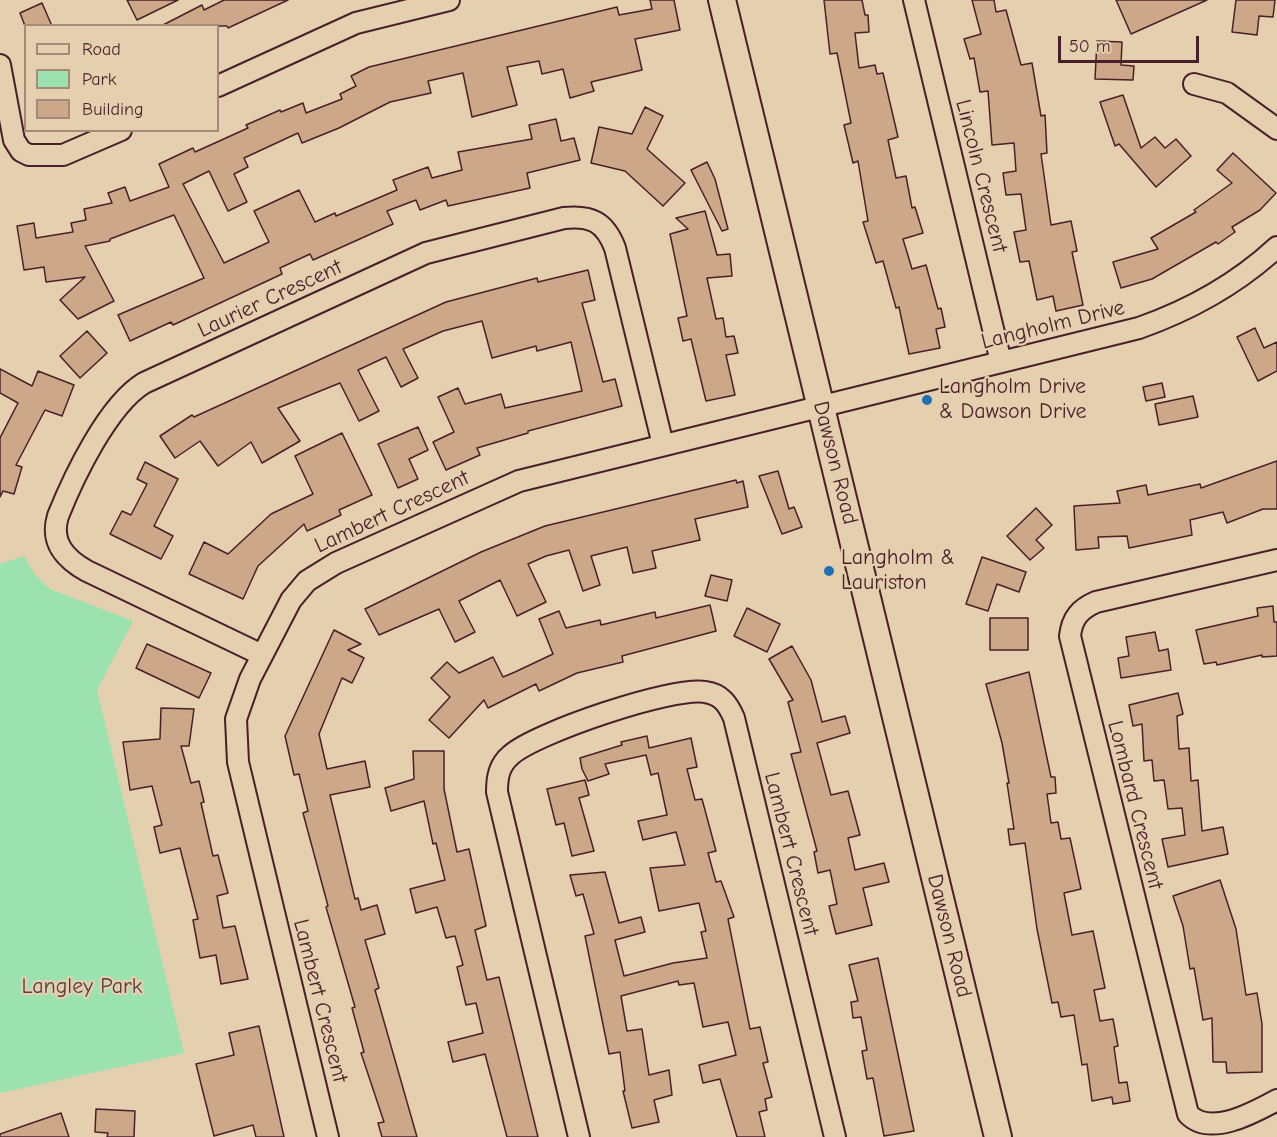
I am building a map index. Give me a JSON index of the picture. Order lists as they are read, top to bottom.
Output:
{
  "streets": {
    "main road": ["Dawson Road"],
    "street": [
      "Lincoln Crescent",
      "Laurier Crescent",
      "Langholm Drive",
      "Lambert Crescent",
      "Lombard Crescent"
    ]
  },
  "crossings": [
    ["Lincoln Crescent", "Langholm Drive"],
    ["Laurier Crescent", "Lambert Crescent"],
    ["Langholm Drive", "Dawson Road"],
    ["Langholm Drive", "Lambert Crescent"],
    ["Dawson Road", "Lambert Crescent"]
  ],
  "parks": ["Langley Park"],
  "places": ["Langholm Drive & Dawson Drive", "Langholm & Lauriston"],
  "legend": ["Road", "Park", "Building"],
  "scale_bar": "50 m"
}
